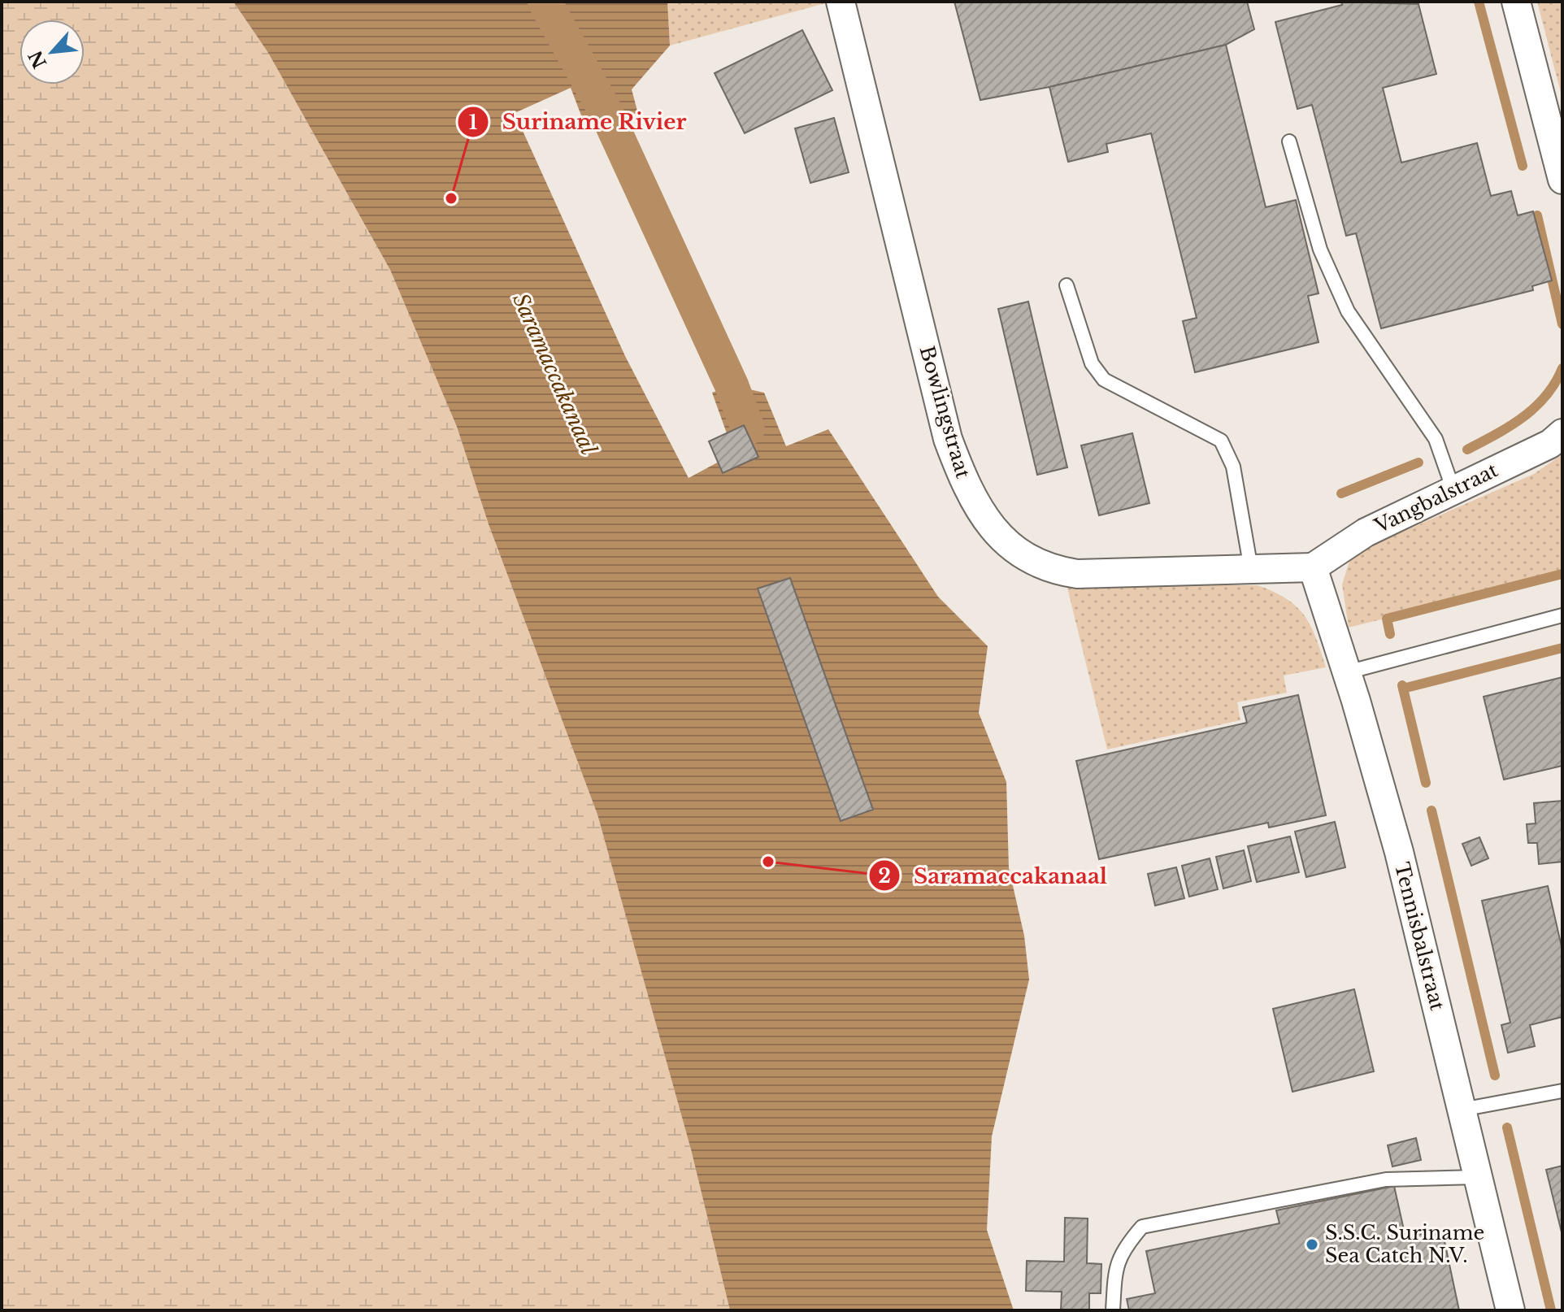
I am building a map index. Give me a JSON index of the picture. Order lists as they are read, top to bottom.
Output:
{
  "streets": {
    "street": ["Bowlingstraat", "Vangbalstraat", "Tennisbalstraat"]
  },
  "crossings": [
    ["Bowlingstraat", "Vangbalstraat"],
    ["Bowlingstraat", "Tennisbalstraat"],
    ["Vangbalstraat", "Tennisbalstraat"]
  ],
  "water": ["Saramaccakanaal"],
  "places": ["Suriname Rivier", "Saramaccakanaal", "S.S.C. Suriname Sea Catch N.V."],
  "north": "bottom left"
}
